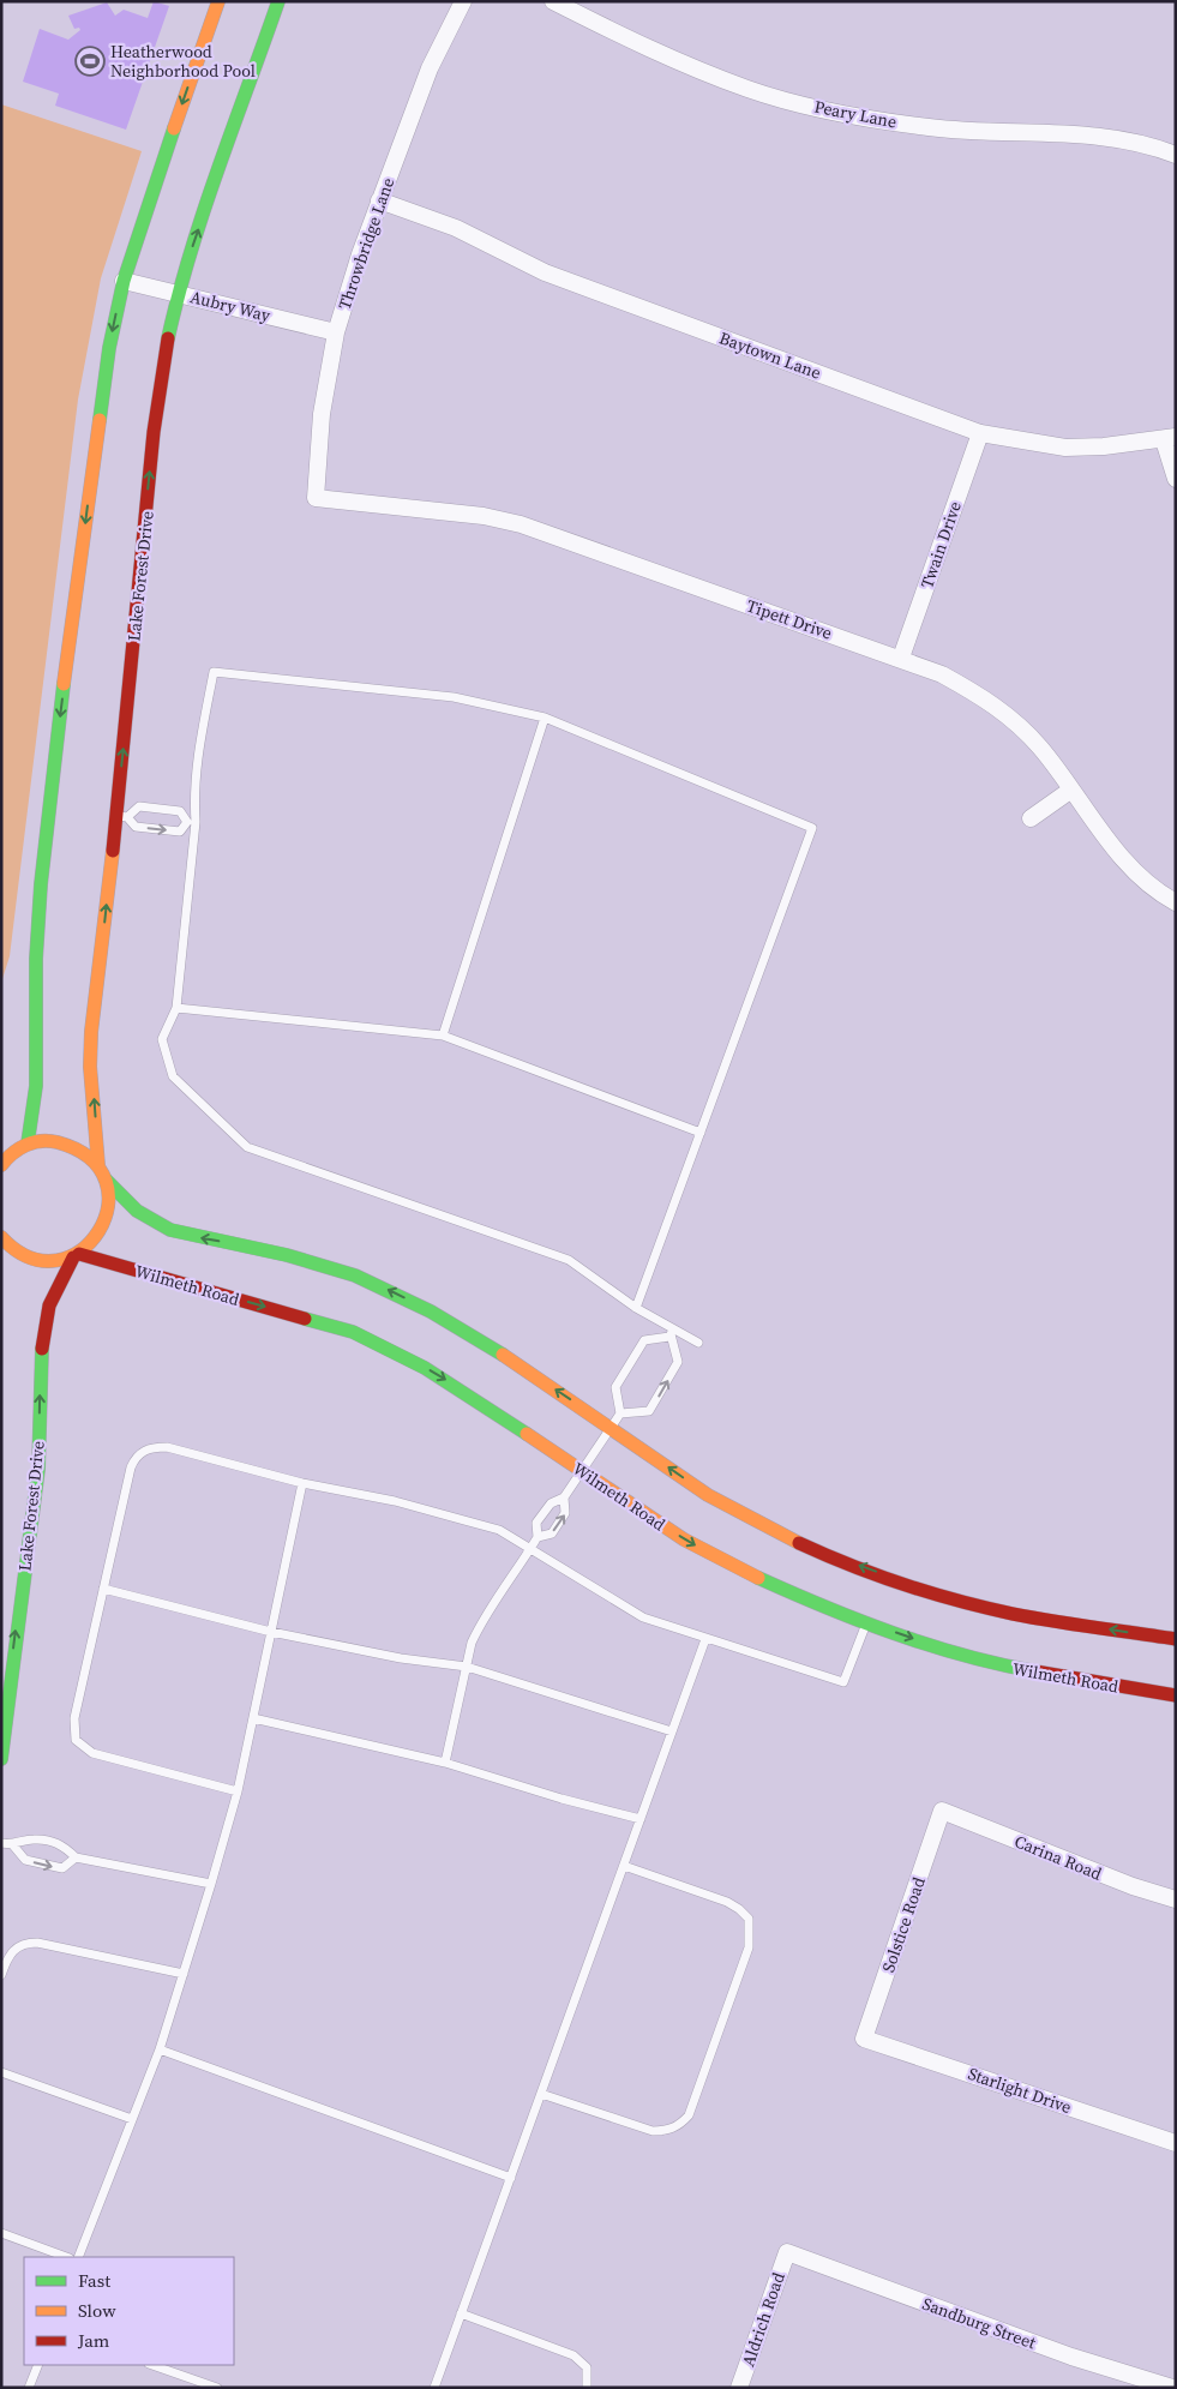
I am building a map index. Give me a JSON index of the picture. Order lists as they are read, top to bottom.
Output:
{
  "streets": {
    "main road": ["Lake Forest Drive", "Wilmeth Road"],
    "street": [
      "Peary Lane",
      "Throwbridge Lane",
      "Aubry Way",
      "Baytown Lane",
      "Twain Drive",
      "Tipett Drive",
      "Carina Road",
      "Solstice Road",
      "Starlight Drive",
      "Aldrich Road",
      "Sandburg Street"
    ]
  },
  "crossings": [
    ["Throwbridge Lane", "Aubry Way"],
    ["Throwbridge Lane", "Baytown Lane"],
    ["Throwbridge Lane", "Tipett Drive"],
    ["Aubry Way", "Lake Forest Drive"],
    ["Baytown Lane", "Twain Drive"],
    ["Twain Drive", "Tipett Drive"],
    ["Lake Forest Drive", "Wilmeth Road"],
    ["Carina Road", "Solstice Road"],
    ["Solstice Road", "Starlight Drive"],
    ["Aldrich Road", "Sandburg Street"]
  ],
  "places": {
    "sports": ["Heatherwood Neighborhood Pool"]
  },
  "legend": ["Fast", "Slow", "Jam"]
}
